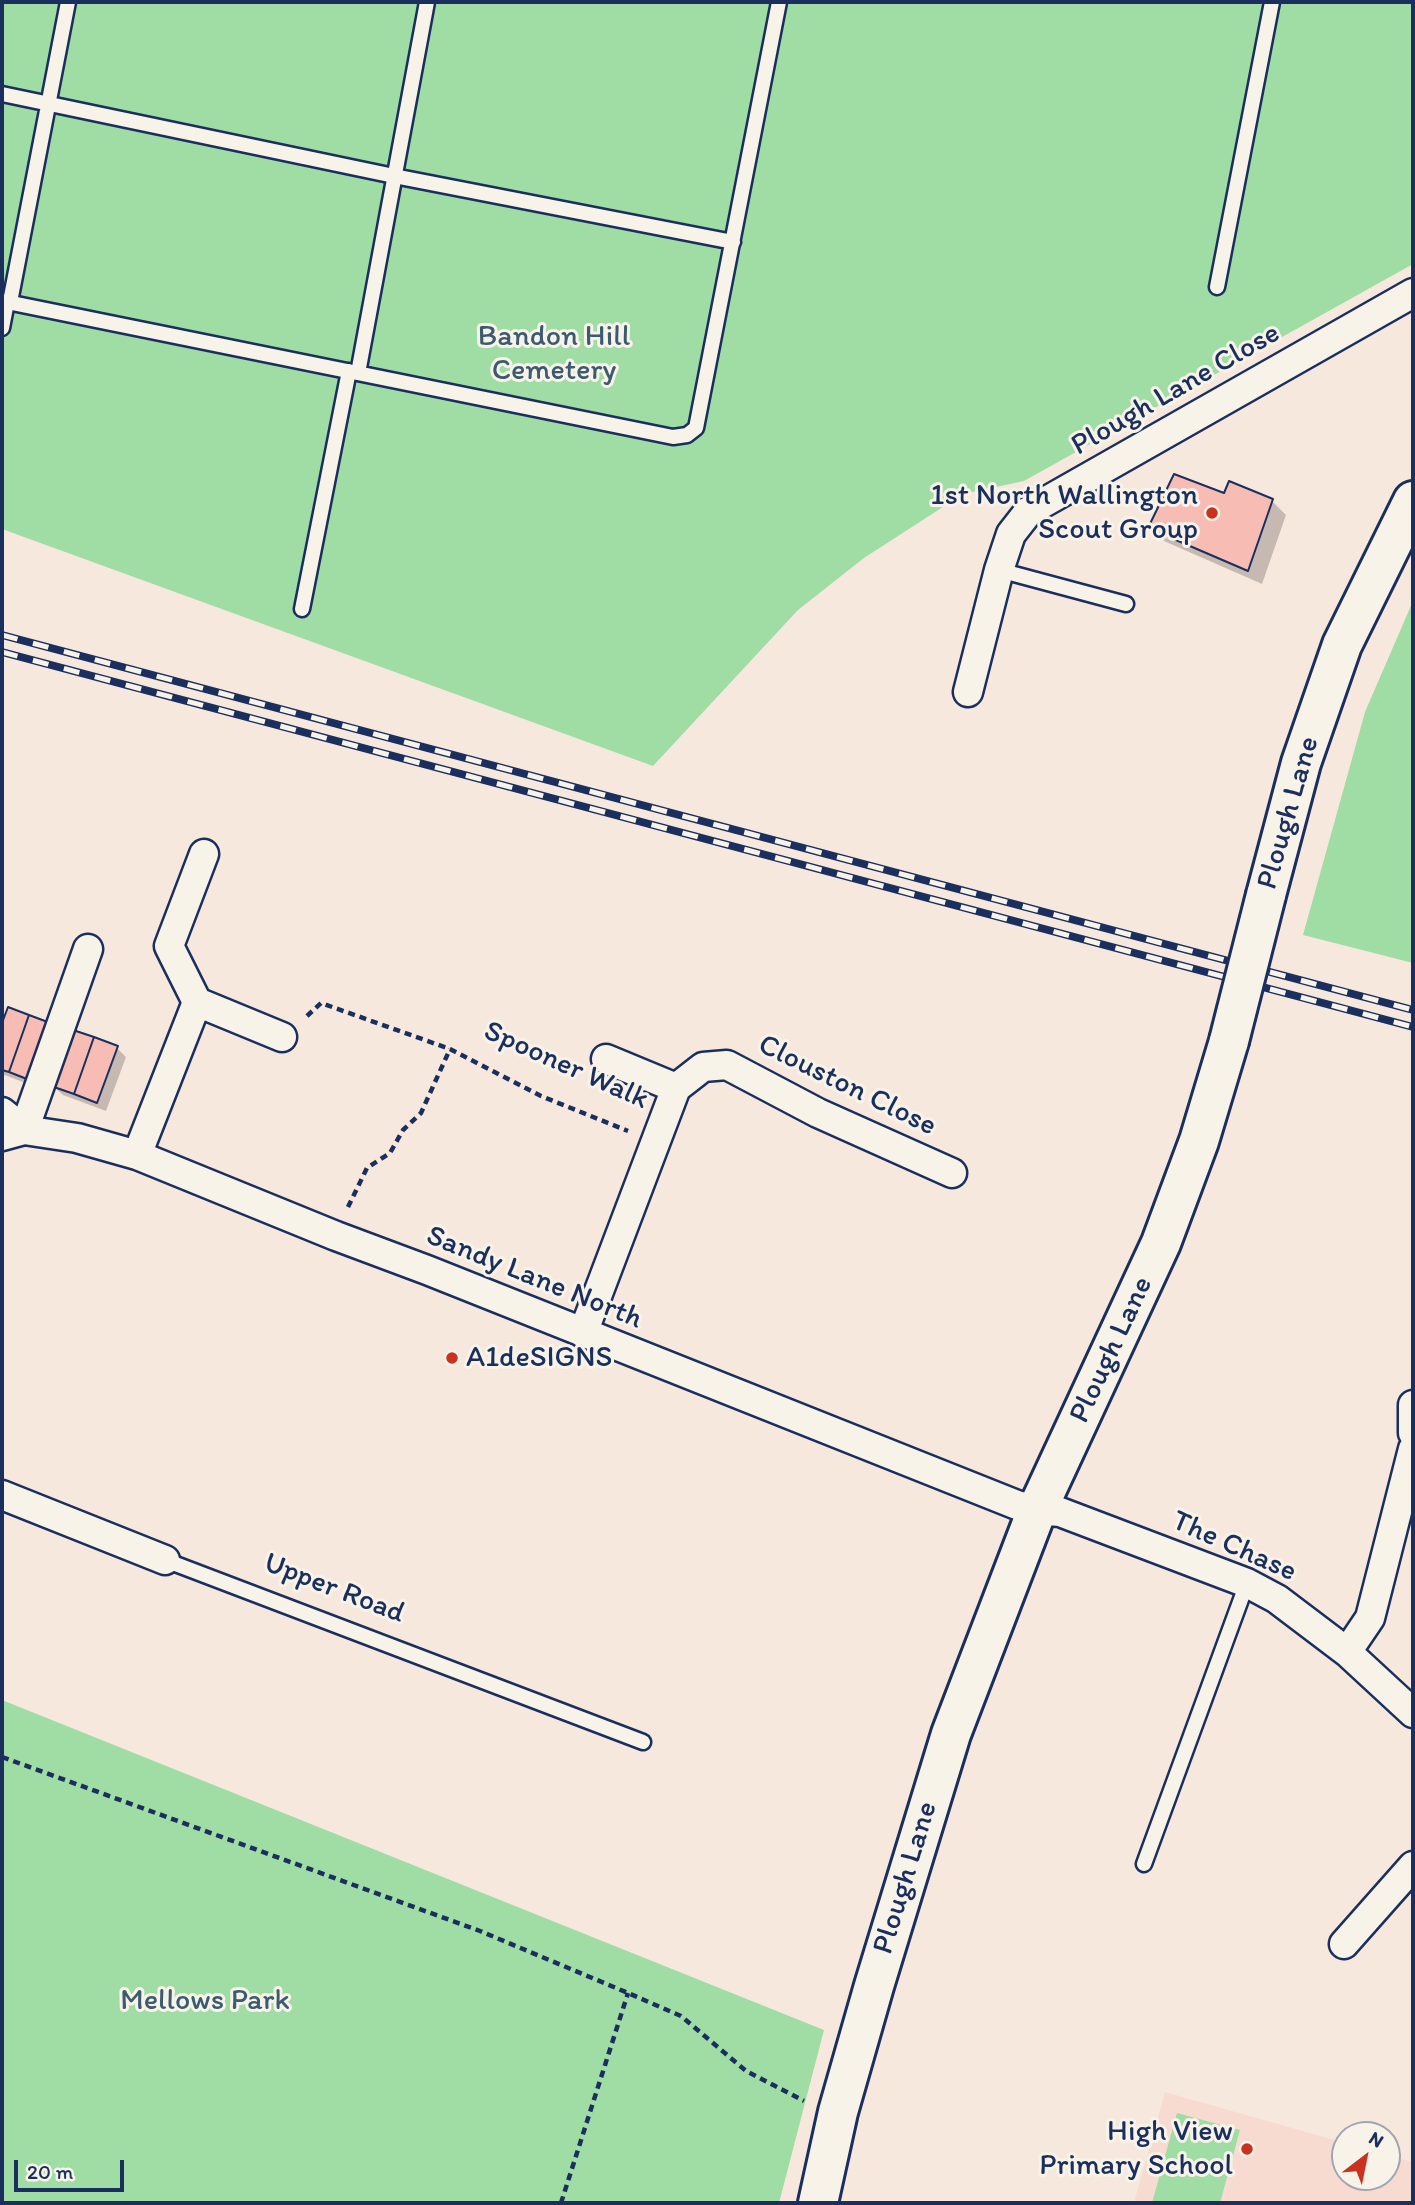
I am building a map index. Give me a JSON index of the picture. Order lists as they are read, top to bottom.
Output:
{
  "streets": {
    "main road": ["Plough Lane"],
    "street": [
      "Plough Lane Close",
      "Clouston Close",
      "Sandy Lane North",
      "The Chase",
      "Upper Road"
    ],
    "path": ["Spooner Walk"]
  },
  "crossings": [
    ["Plough Lane", "Sandy Lane North"],
    ["Plough Lane", "The Chase"],
    ["Spooner Walk", "Sandy Lane North"],
    ["Sandy Lane North", "The Chase"]
  ],
  "parks": ["Bandon Hill Cemetery", "Mellows Park"],
  "places": ["1st North Wallington Scout Group", "A1deSIGNS", "High View Primary School"],
  "scale_bar": "20 m",
  "north": "top right"
}
